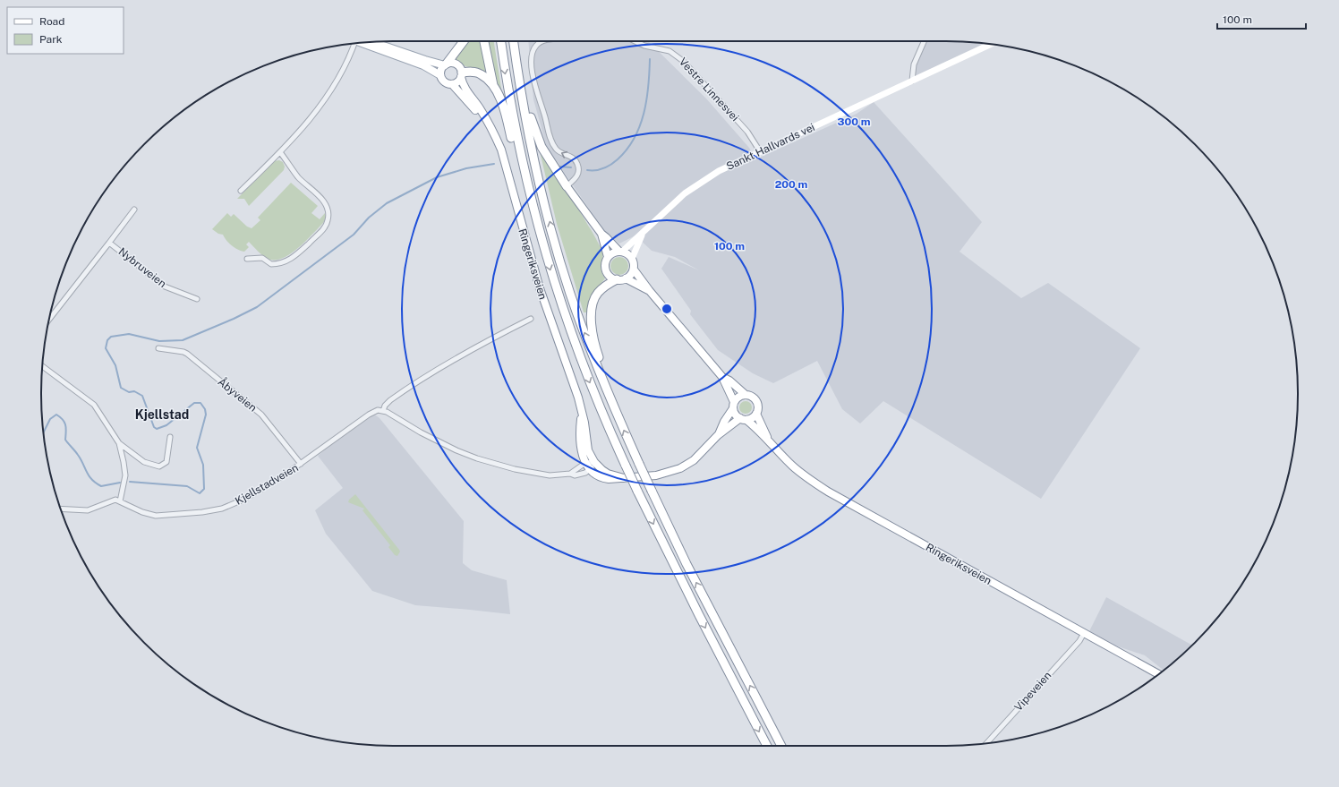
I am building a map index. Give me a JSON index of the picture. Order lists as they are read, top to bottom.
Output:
{
  "streets": {
    "main road": ["Sankt Hallvards vei", "Ringeriksveien"],
    "street": [
      "Vestre Linnesvei",
      "Nybruveien",
      "Åbyveien",
      "Kjellstadveien",
      "Vipeveien"
    ]
  },
  "crossings": [
    ["Vestre Linnesvei", "Sankt Hallvards vei"],
    ["Ringeriksveien", "Vipeveien"],
    ["Åbyveien", "Kjellstadveien"]
  ],
  "districts": ["Kjellstad"],
  "legend": ["Road", "Park"],
  "scale_bar": "100 m",
  "rings": ["300 m", "200 m", "100 m"]
}
